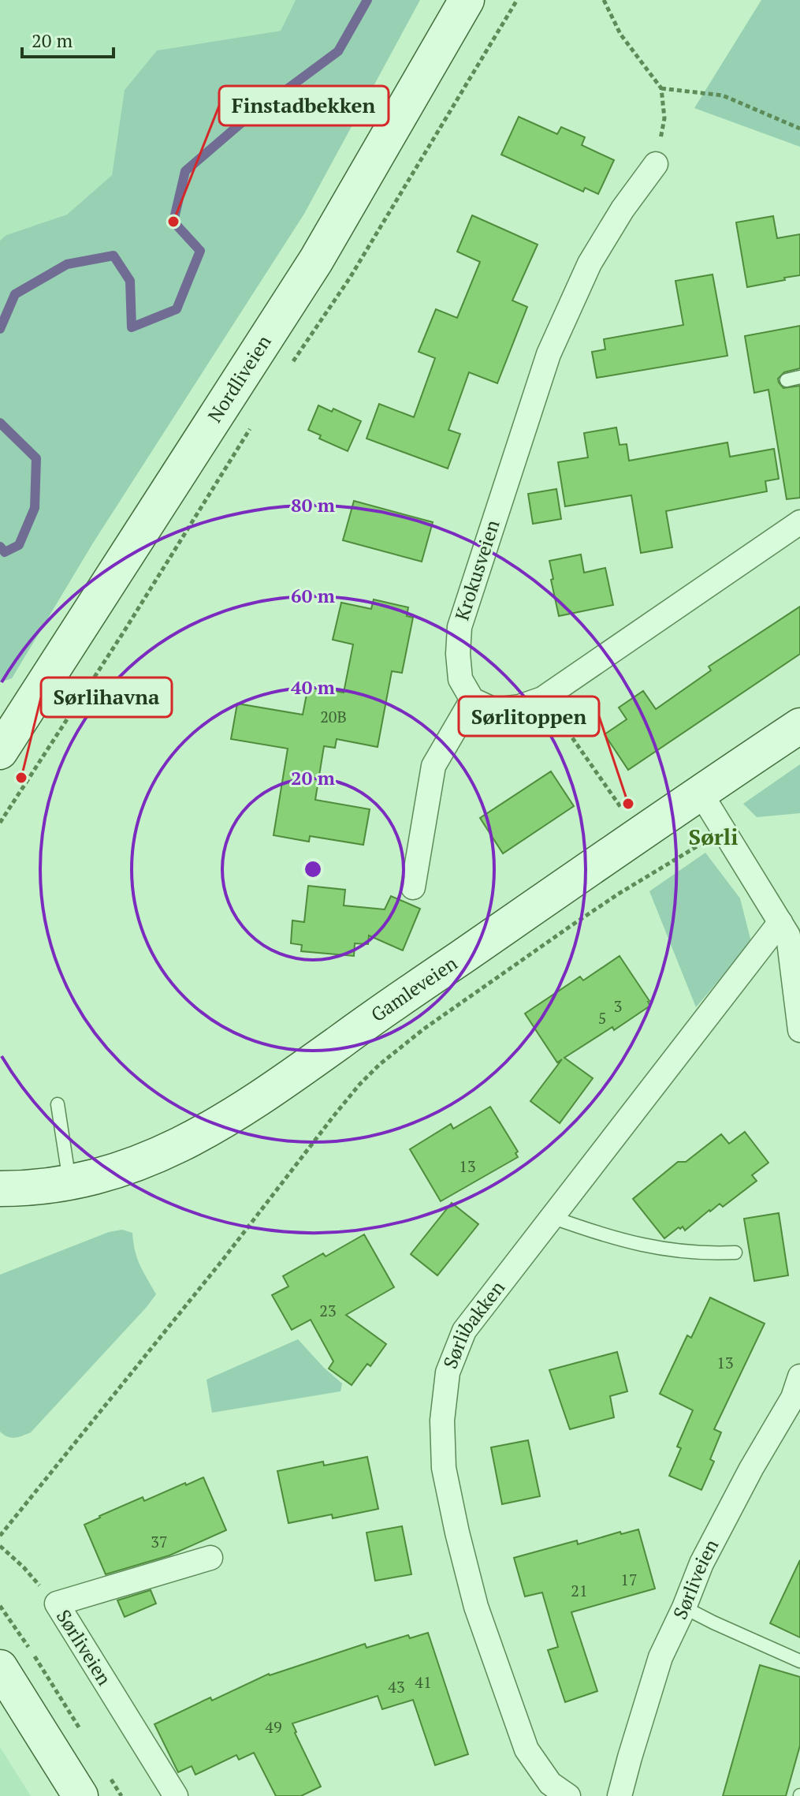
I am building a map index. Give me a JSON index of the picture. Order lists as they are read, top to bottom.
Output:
{
  "streets": {
    "main road": ["Nordliveien", "Gamleveien"],
    "street": ["Krokusveien", "Sørlibakken", "Sørliveien"]
  },
  "districts": ["Sørli"],
  "places": ["Finstadbekken", "Sørlihavna", "Sørlitoppen"],
  "house_numbers": [
    "20B",
    "3",
    "5",
    "13",
    "23",
    "13",
    "37",
    "17",
    "21",
    "41",
    "43",
    "49"
  ],
  "scale_bar": "20 m",
  "rings": [
    "80 m",
    "60 m",
    "40 m",
    "20 m"
  ]
}
